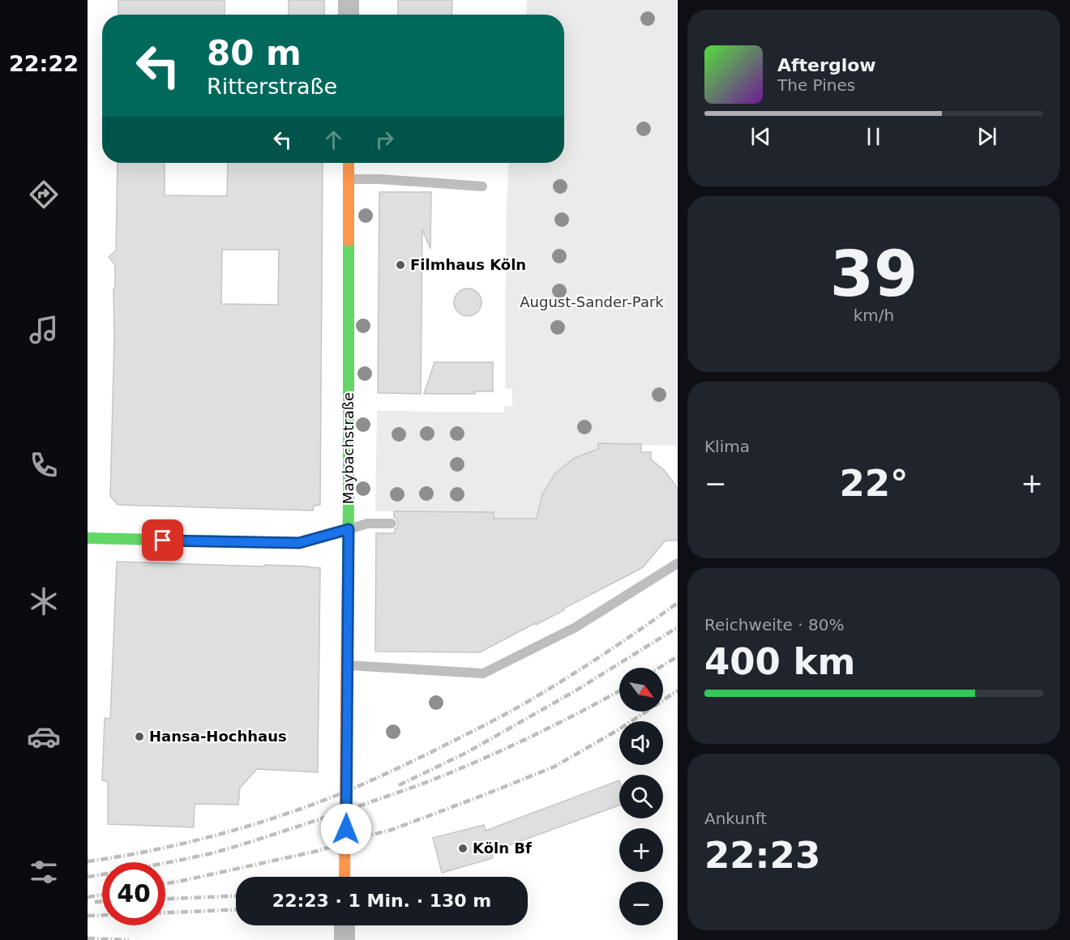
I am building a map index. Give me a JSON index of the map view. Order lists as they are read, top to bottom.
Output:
{
  "streets": {
    "street": ["Maybachstraße"]
  },
  "parks": ["August-Sander-Park"],
  "places": ["Filmhaus Köln", "Hansa-Hochhaus", "Köln Bf"],
  "north": "bottom right",
  "page": {
    "tabs": "22:22",
    "turn": ["80 m", "Ritterstraße"],
    "song": ["Afterglow", "The Pines"],
    "tile": [
      ["39", "km/h"],
      "Klima",
      ["Reichweite · 80%", "400 km"],
      ["Ankunft", "22:23"]
    ],
    "heat": ["−", "22°", "+"],
    "map_buttons": ["+", "−"],
    "limit": "40",
    "trip": "22:23 · 1 Min. · 130 m"
  }
}
